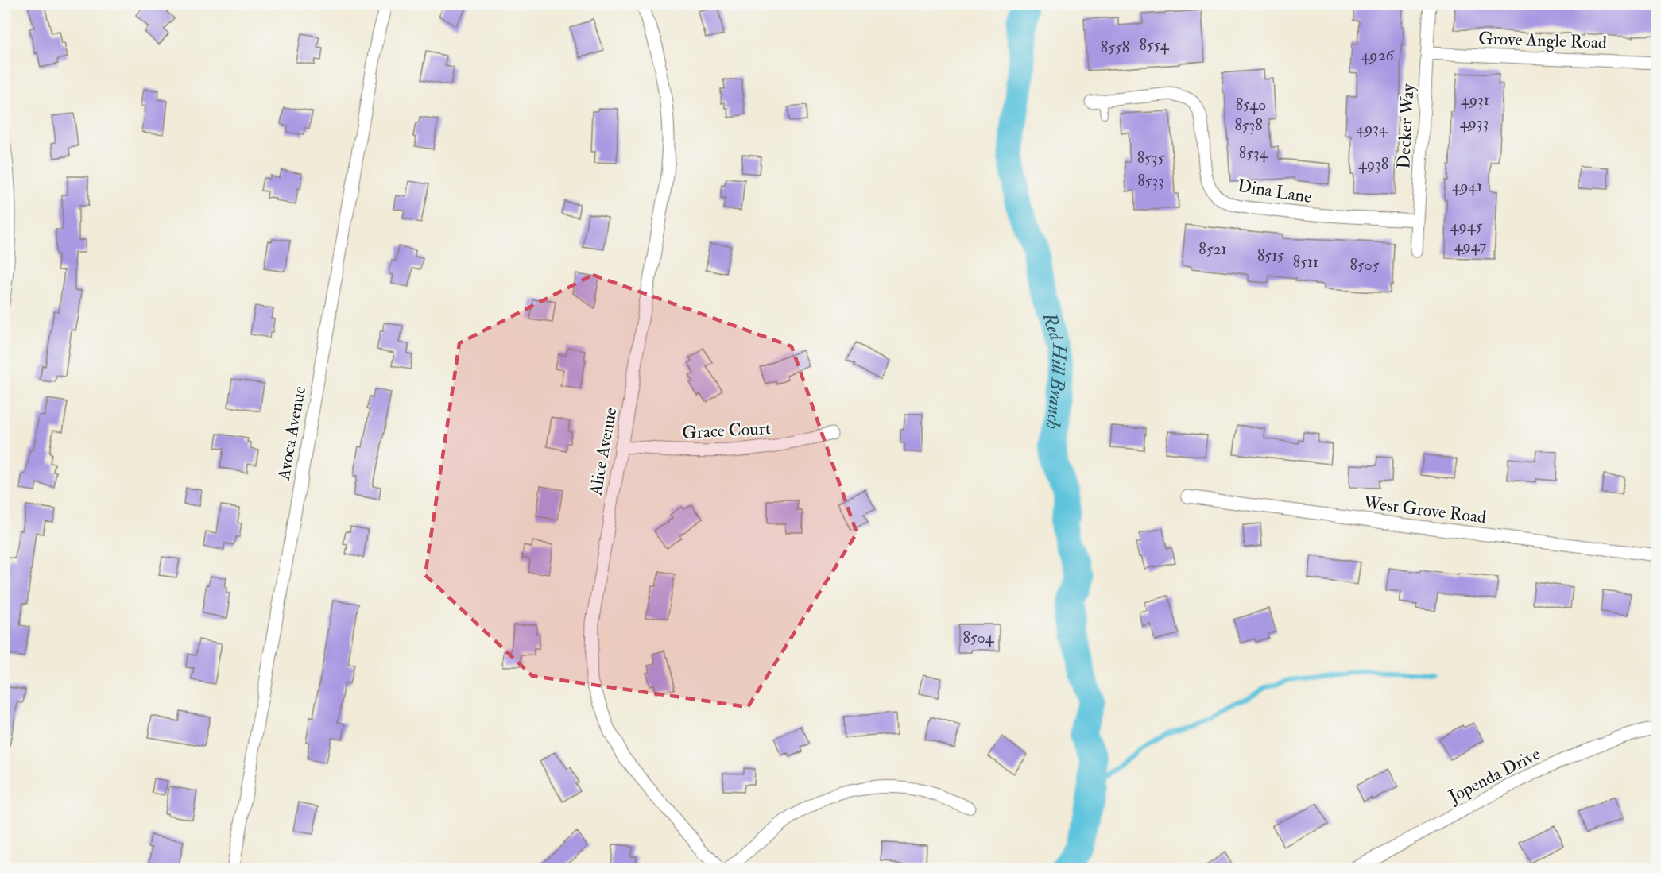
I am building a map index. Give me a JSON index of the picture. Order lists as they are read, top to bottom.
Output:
{
  "streets": {
    "street": [
      "Grove Angle Road",
      "Decker Way",
      "Dina Lane",
      "Grace Court",
      "Avoca Avenue",
      "Alice Avenue",
      "West Grove Road",
      "Jopenda Drive"
    ]
  },
  "crossings": [
    ["Grove Angle Road", "Decker Way"],
    ["Decker Way", "Dina Lane"],
    ["Grace Court", "Alice Avenue"]
  ],
  "water": ["Red Hill Branch"],
  "house_numbers": [
    "8554",
    "8558",
    "4926",
    "4931",
    "8540",
    "4933",
    "8538",
    "4934",
    "8534",
    "8535",
    "4938",
    "8533",
    "4941",
    "4945",
    "4947",
    "8521",
    "8515",
    "8511",
    "8505",
    "8504"
  ]
}
